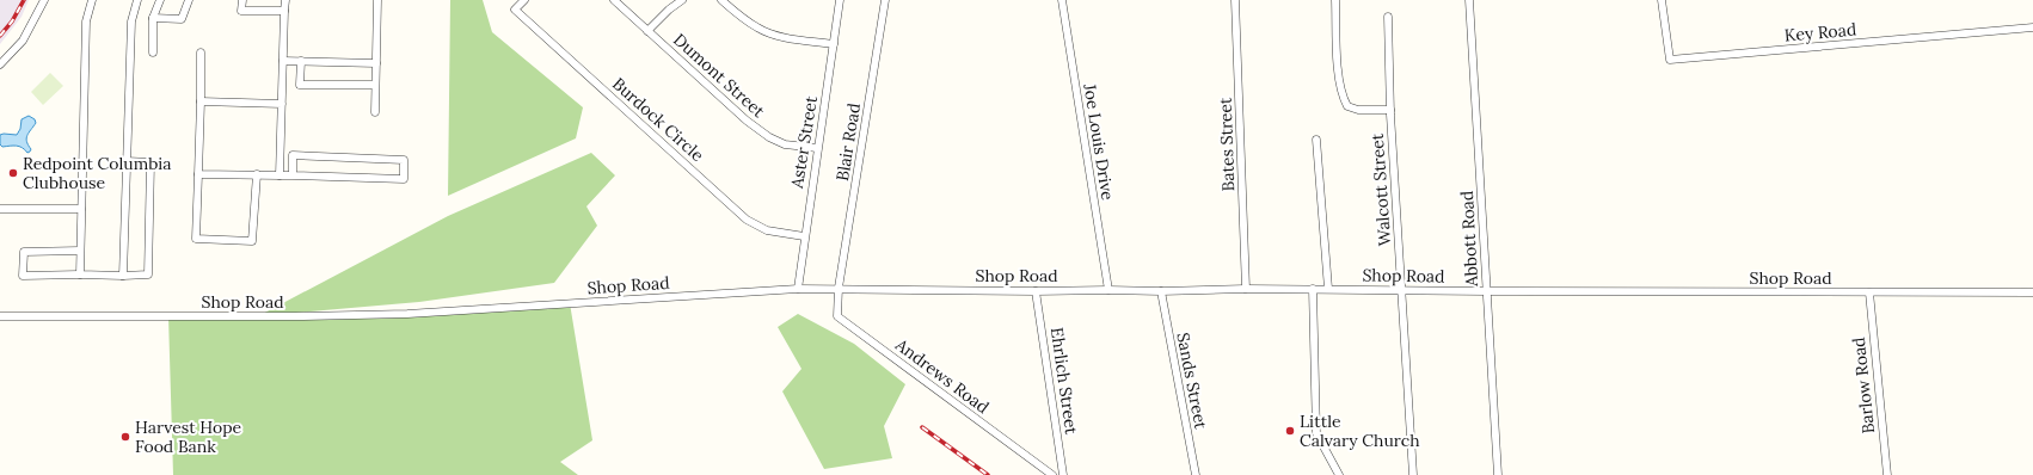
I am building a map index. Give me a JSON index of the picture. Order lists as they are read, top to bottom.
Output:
{
  "streets": {
    "street": [
      "Key Road",
      "Dumont Street",
      "Burdock Circle",
      "Aster Street",
      "Blair Road",
      "Joe Louis Drive",
      "Bates Street",
      "Walcott Street",
      "Abbott Road",
      "Shop Road",
      "Andrews Road",
      "Ehrlich Street",
      "Sands Street",
      "Barlow Road"
    ]
  },
  "crossings": [
    ["Dumont Street", "Aster Street"],
    ["Burdock Circle", "Aster Street"],
    ["Aster Street", "Shop Road"],
    ["Blair Road", "Shop Road"],
    ["Blair Road", "Andrews Road"],
    ["Joe Louis Drive", "Shop Road"],
    ["Bates Street", "Shop Road"],
    ["Walcott Street", "Shop Road"],
    ["Abbott Road", "Shop Road"],
    ["Shop Road", "Andrews Road"],
    ["Shop Road", "Ehrlich Street"],
    ["Shop Road", "Sands Street"],
    ["Shop Road", "Barlow Road"]
  ],
  "places": ["Redpoint Columbia Clubhouse", "Little Calvary Church", "Harvest Hope Food Bank"]
}
